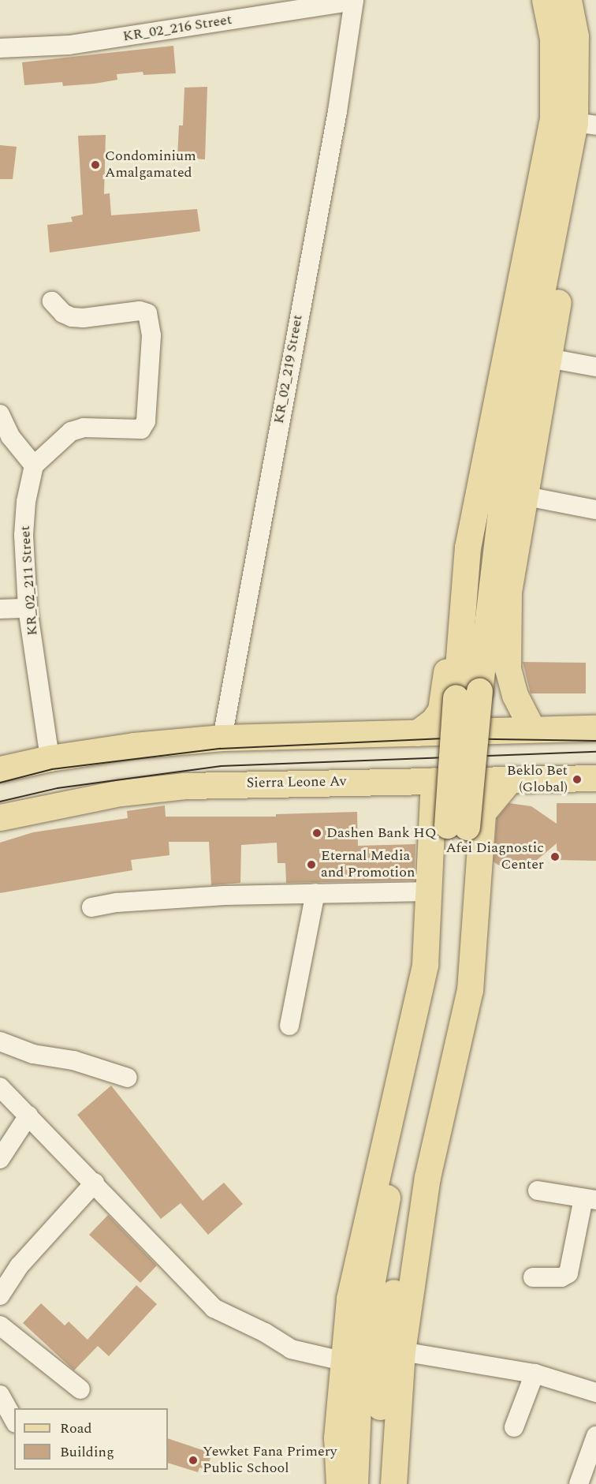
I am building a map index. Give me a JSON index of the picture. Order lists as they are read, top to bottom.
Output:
{
  "streets": {
    "main road": ["Sierra Leone Av"],
    "street": ["KR_02_216 Street", "KR_02_219 Street", "KR_02_211 Street"]
  },
  "crossings": [
    ["KR_02_216 Street", "KR_02_219 Street"]
  ],
  "places": [
    "Condominium Amalgamated",
    "Beklo Bet (Global)",
    "Dashen Bank HQ",
    "Afei Diagnostic Center",
    "Eternal Media and Promotion",
    "Yewket Fana Primery Public School"
  ],
  "legend": ["Road", "Building"]
}
